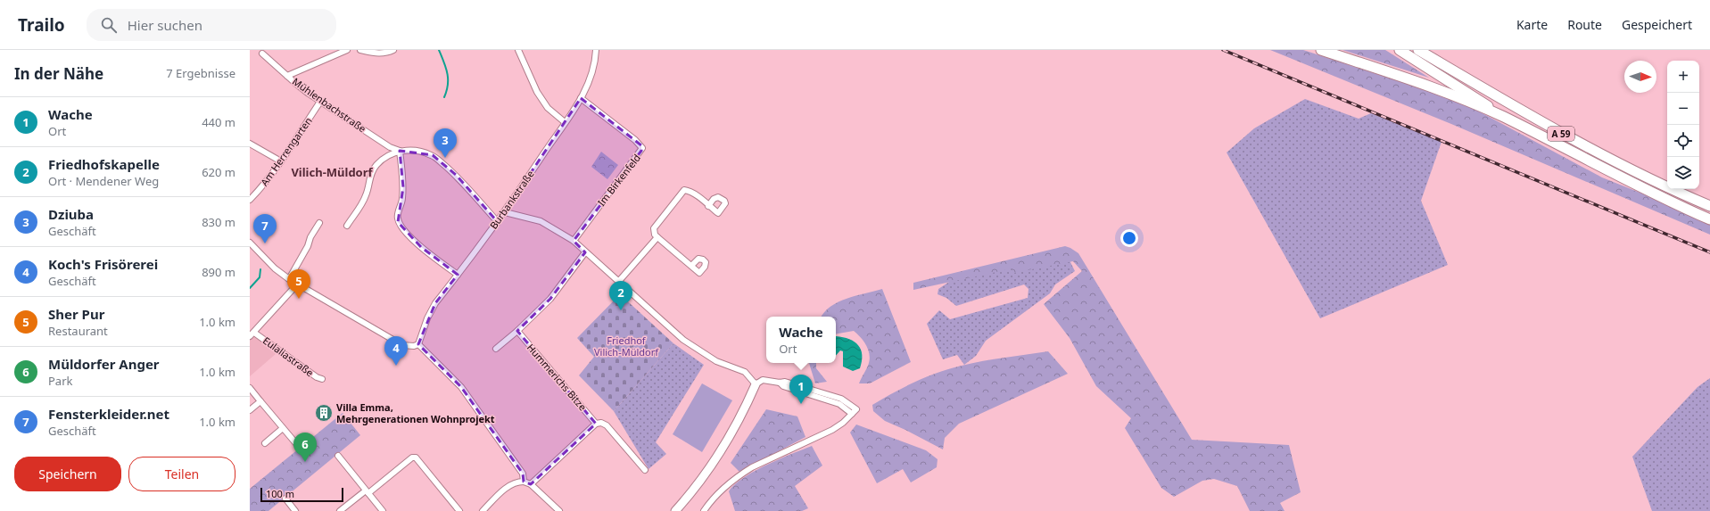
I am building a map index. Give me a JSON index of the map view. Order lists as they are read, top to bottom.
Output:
{
  "streets": {
    "highway": ["A 59"],
    "street": [
      "Mühlenbachstraße",
      "Am Herrengarten",
      "Im Birkenfeld",
      "Burbankstraße",
      "Eulaliastraße",
      "Hummerichs Bitze"
    ]
  },
  "crossings": [
    ["Mühlenbachstraße", "Am Herrengarten"],
    ["Im Birkenfeld", "Burbankstraße"]
  ],
  "districts": ["Vilich-Müldorf"],
  "parks": ["Friedhof Vilich-Müldorf"],
  "places": {
    "building": ["Villa Emma, Mehrgenerationen Wohnprojekt"]
  },
  "scale_bar": "100 m",
  "north": "right",
  "page": {
    "header": "Trailo",
    "search": "Hier suchen",
    "nav": ["Karte", "Route", "Gespeichert"],
    "heading": ["In der Nähe", "7 Ergebnisse"],
    "map_buttons": ["+", "−"],
    "list": [
      {
        "mark": "1",
        "name": "Wache",
        "note": "Ort",
        "value": "440 m"
      },
      {
        "mark": "2",
        "name": "Friedhofskapelle",
        "note": "Ort · Mendener Weg",
        "value": "620 m"
      },
      {
        "mark": "3",
        "name": "Dziuba",
        "note": "Geschäft",
        "value": "830 m"
      },
      {
        "mark": "4",
        "name": "Koch's Frisörerei",
        "note": "Geschäft",
        "value": "890 m"
      },
      {
        "mark": "5",
        "name": "Sher Pur",
        "note": "Restaurant",
        "value": "1.0 km"
      },
      {
        "mark": "6",
        "name": "Müldorfer Anger",
        "note": "Park",
        "value": "1.0 km"
      },
      {
        "mark": "7",
        "name": "Fensterkleider.net",
        "note": "Geschäft",
        "value": "1.0 km"
      }
    ],
    "pins": [
      "3",
      "7",
      "5",
      "2",
      "4",
      "1",
      "6"
    ],
    "popup": ["Wache", "Ort"],
    "buttons": ["Speichern", "Teilen"],
    "scale": "100 m"
  }
}
